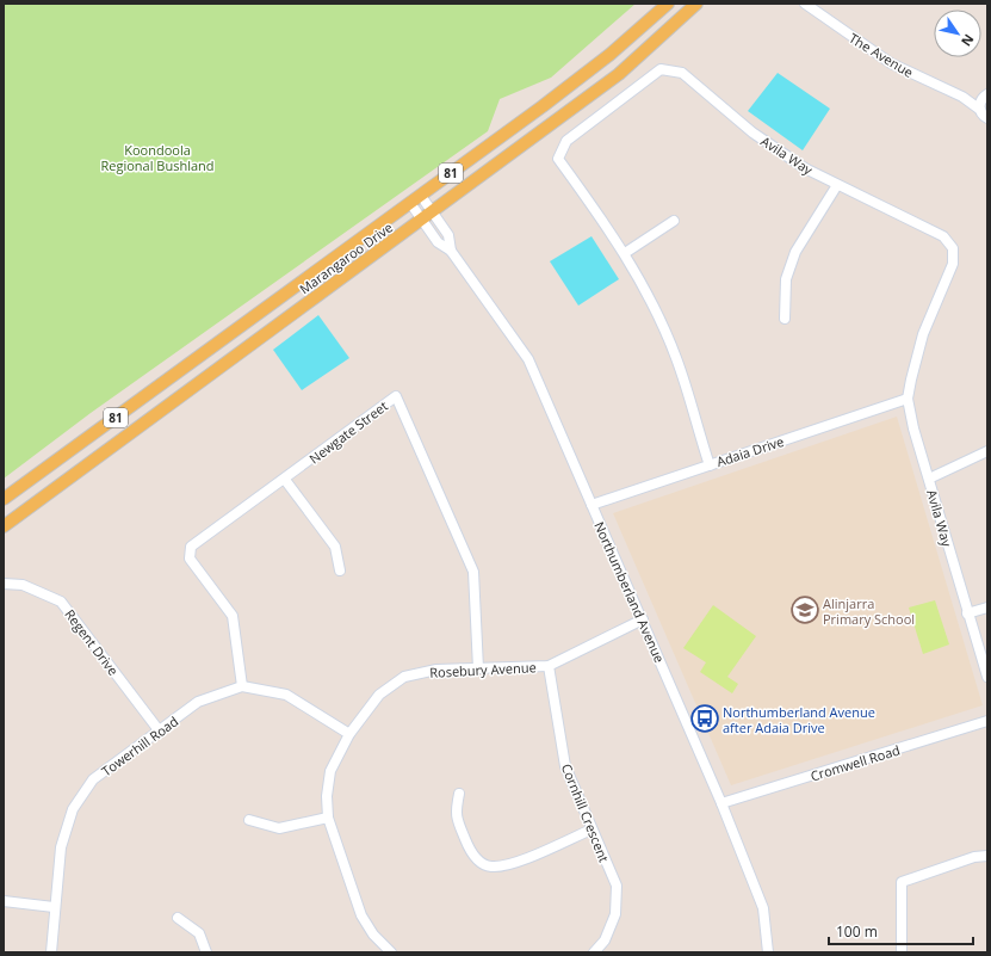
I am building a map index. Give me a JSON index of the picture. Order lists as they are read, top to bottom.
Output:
{
  "streets": {
    "main road": ["81", "Marangaroo Drive"],
    "street": [
      "The Avenue",
      "Avila Way",
      "Newgate Street",
      "Adaia Drive",
      "Northumberland Avenue",
      "Regent Drive",
      "Rosebury Avenue",
      "Towerhill Road",
      "Cromwell Road",
      "Cornhill Crescent"
    ]
  },
  "crossings": [
    ["Avila Way", "Adaia Drive"],
    ["Marangaroo Drive", "Northumberland Avenue"],
    ["Newgate Street", "Rosebury Avenue"],
    ["Newgate Street", "Towerhill Road"],
    ["Adaia Drive", "Northumberland Avenue"],
    ["Northumberland Avenue", "Rosebury Avenue"],
    ["Northumberland Avenue", "Cromwell Road"],
    ["Regent Drive", "Towerhill Road"],
    ["Rosebury Avenue", "Cornhill Crescent"]
  ],
  "parks": ["Koondoola Regional Bushland"],
  "places": {
    "school or university": ["Alinjarra Primary School"],
    "bus stop": ["Northumberland Avenue after Adaia Drive"]
  },
  "scale_bar": "100 m",
  "north": "bottom right"
}
